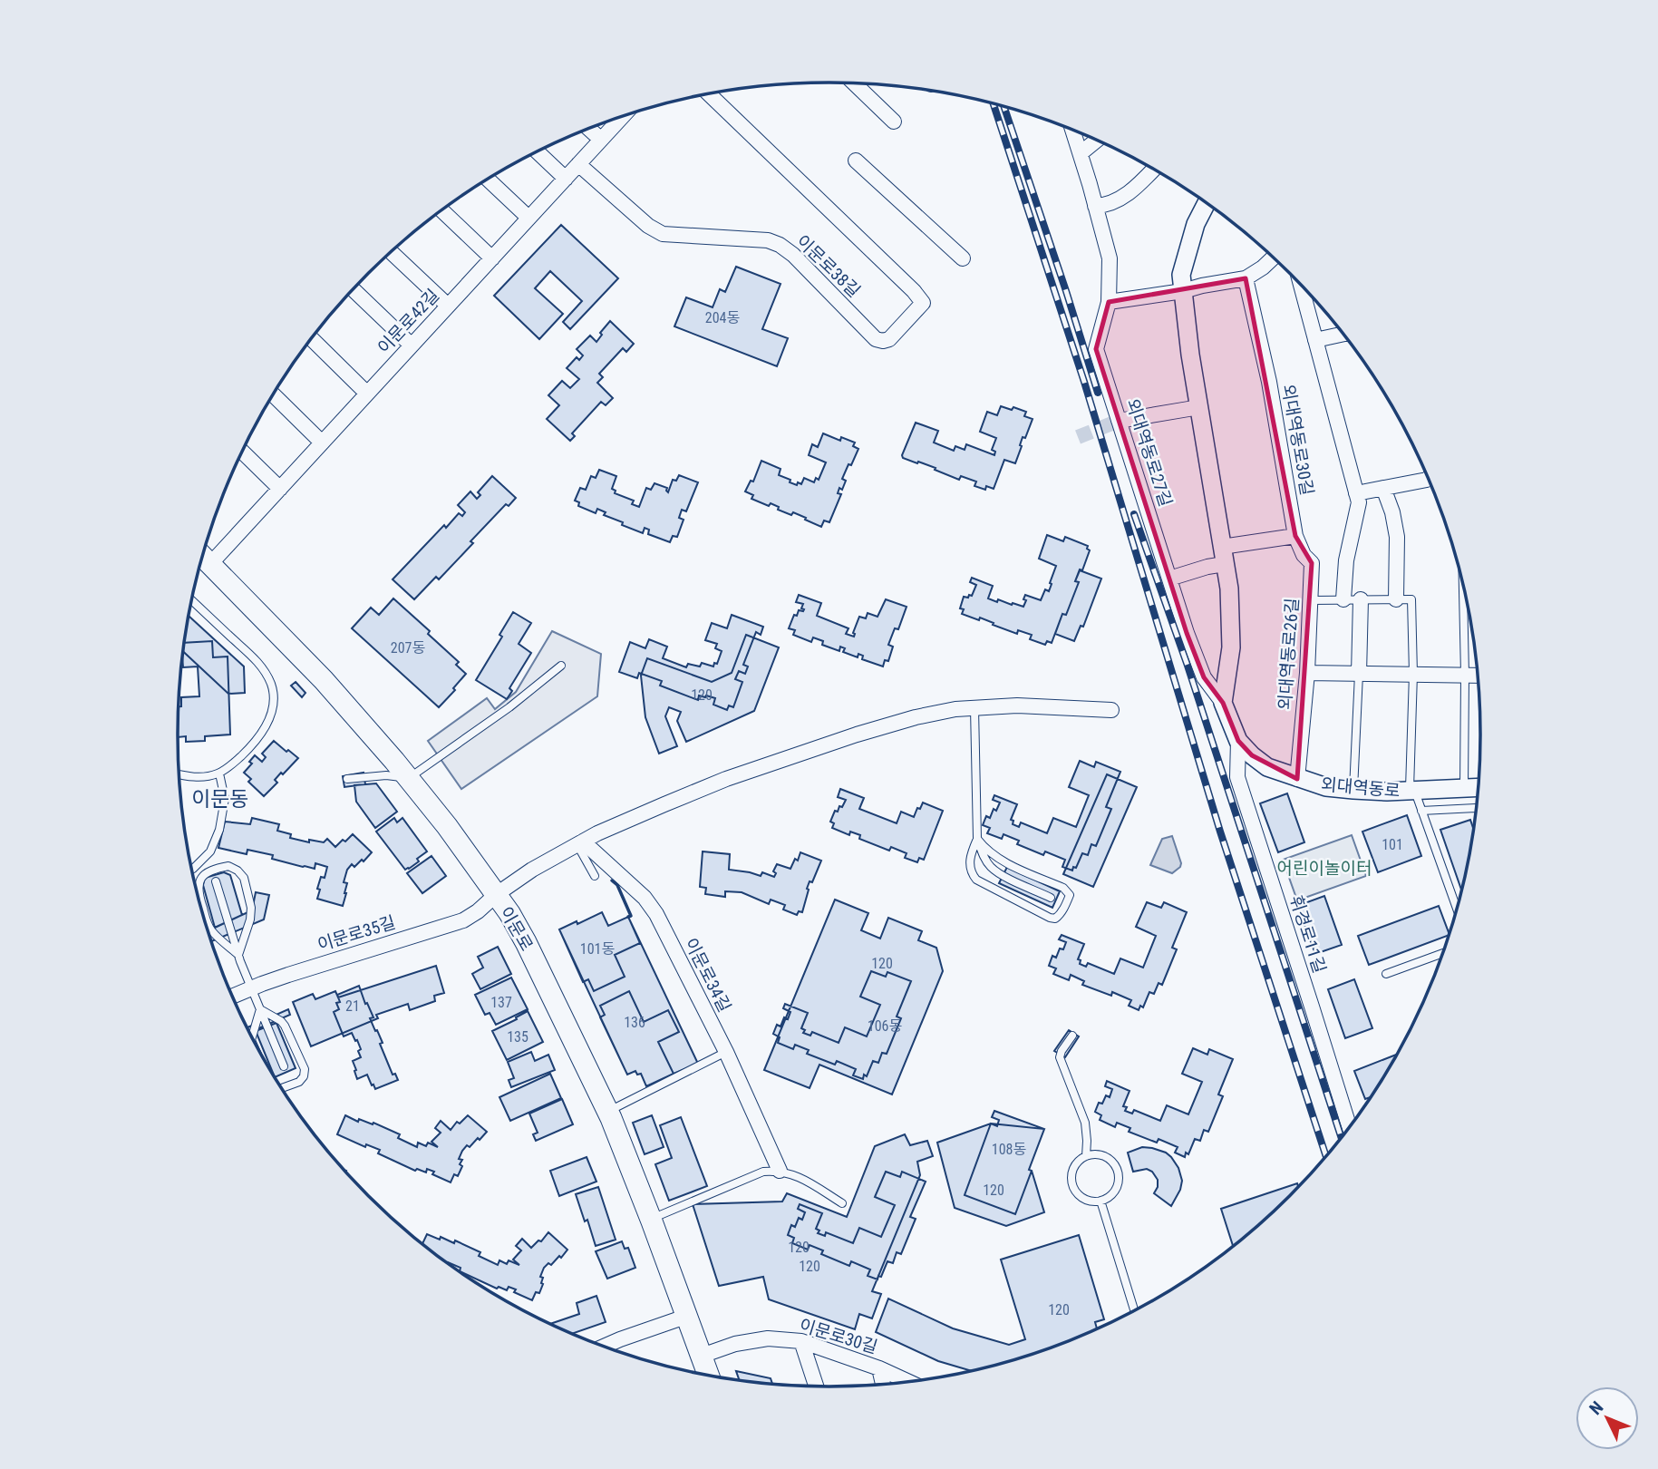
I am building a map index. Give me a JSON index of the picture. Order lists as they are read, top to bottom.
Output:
{
  "streets": {
    "main road": ["이문로"],
    "street": [
      "이문로38길",
      "이문로42길",
      "외대역동로30길",
      "외대역동로27길",
      "외대역동로26길",
      "외대역동로",
      "이문로35길",
      "휘경로11길",
      "이문로34길",
      "이문로30길"
    ]
  },
  "crossings": [
    ["이문로38길", "이문로42길"],
    ["이문로42길", "이문로"],
    ["외대역동로30길", "외대역동로26길"],
    ["외대역동로27길", "외대역동로"],
    ["외대역동로26길", "외대역동로"],
    ["외대역동로", "휘경로11길"],
    ["이문로", "이문로35길"],
    ["이문로", "이문로30길"],
    ["이문로35길", "이문로34길"]
  ],
  "districts": ["이문동"],
  "parks": ["어린이놀이터"],
  "house_numbers": [
    "204동",
    "207동",
    "120",
    "101",
    "101동",
    "120",
    "137",
    "21",
    "136",
    "106동",
    "135",
    "108동",
    "120",
    "120",
    "120",
    "120"
  ],
  "north": "top left"
}
